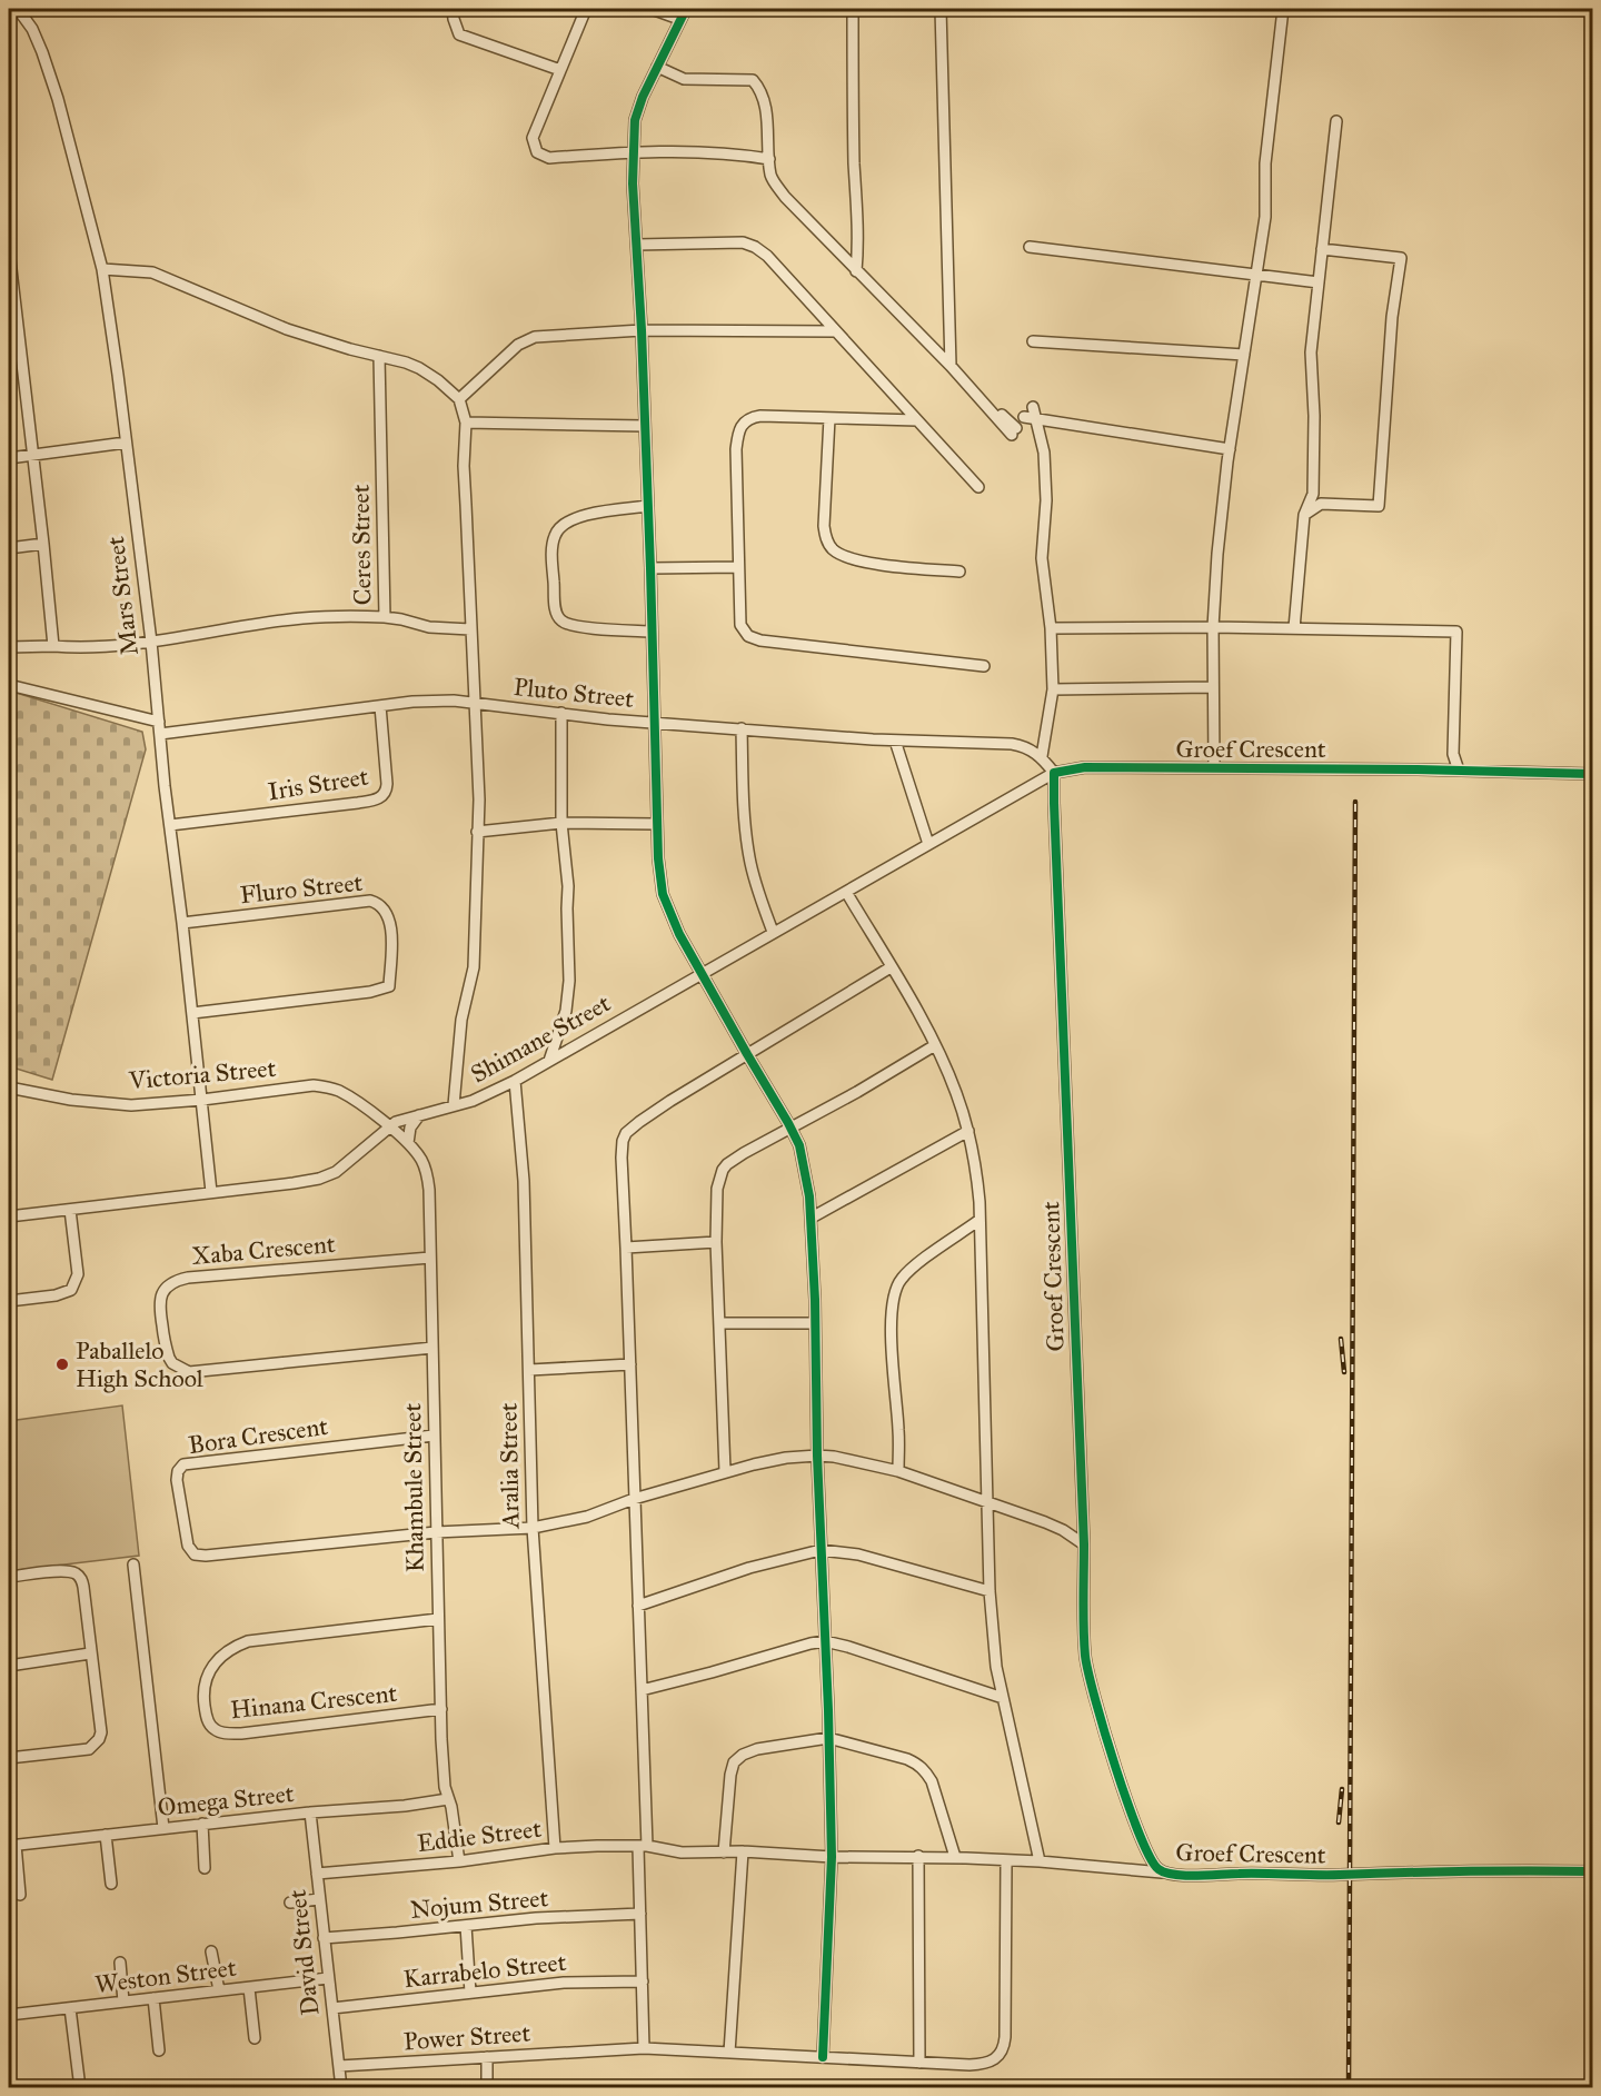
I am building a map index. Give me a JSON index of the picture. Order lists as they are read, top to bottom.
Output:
{
  "streets": {
    "street": [
      "Ceres Street",
      "Mars Street",
      "Pluto Street",
      "Groef Crescent",
      "Iris Street",
      "Fluro Street",
      "Shimane Street",
      "Victoria Street",
      "Xaba Crescent",
      "Bora Crescent",
      "Aralia Street",
      "Khambule Street",
      "Hinana Crescent",
      "Omega Street",
      "Eddie Street",
      "Nojum Street",
      "David Street",
      "Karrabelo Street",
      "Weston Street",
      "Power Street"
    ]
  },
  "crossings": [
    ["Ceres Street", "Mars Street"],
    ["Mars Street", "Pluto Street"],
    ["Mars Street", "Iris Street"],
    ["Mars Street", "Fluro Street"],
    ["Mars Street", "Shimane Street"],
    ["Mars Street", "Victoria Street"],
    ["Pluto Street", "Iris Street"],
    ["Groef Crescent", "Shimane Street"],
    ["Groef Crescent", "Eddie Street"],
    ["Shimane Street", "Victoria Street"],
    ["Shimane Street", "Aralia Street"],
    ["Shimane Street", "Khambule Street"],
    ["Victoria Street", "Khambule Street"],
    ["Xaba Crescent", "Khambule Street"],
    ["Bora Crescent", "Khambule Street"],
    ["Aralia Street", "Eddie Street"],
    ["Khambule Street", "Hinana Crescent"],
    ["Khambule Street", "Omega Street"],
    ["Khambule Street", "Eddie Street"],
    ["Omega Street", "David Street"],
    ["Eddie Street", "David Street"],
    ["Eddie Street", "Power Street"],
    ["Nojum Street", "David Street"],
    ["David Street", "Karrabelo Street"],
    ["David Street", "Weston Street"],
    ["David Street", "Power Street"]
  ],
  "places": ["Paballelo High School"]
}
